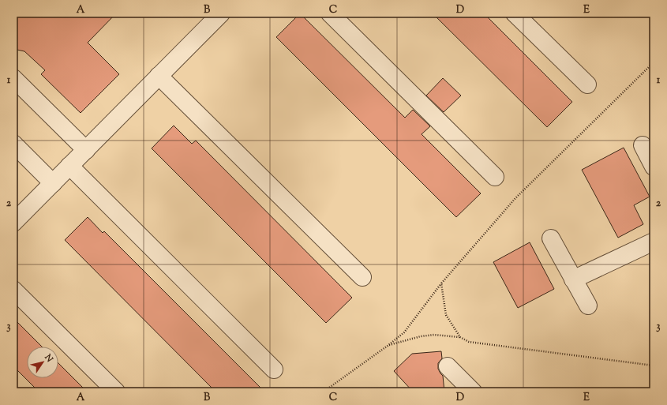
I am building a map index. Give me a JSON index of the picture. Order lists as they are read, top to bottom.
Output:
{
  "north": "top right",
  "grid": {
    "columns": [
      "A",
      "B",
      "C",
      "D",
      "E"
    ],
    "rows": ["1", "2", "3"]
  }
}
